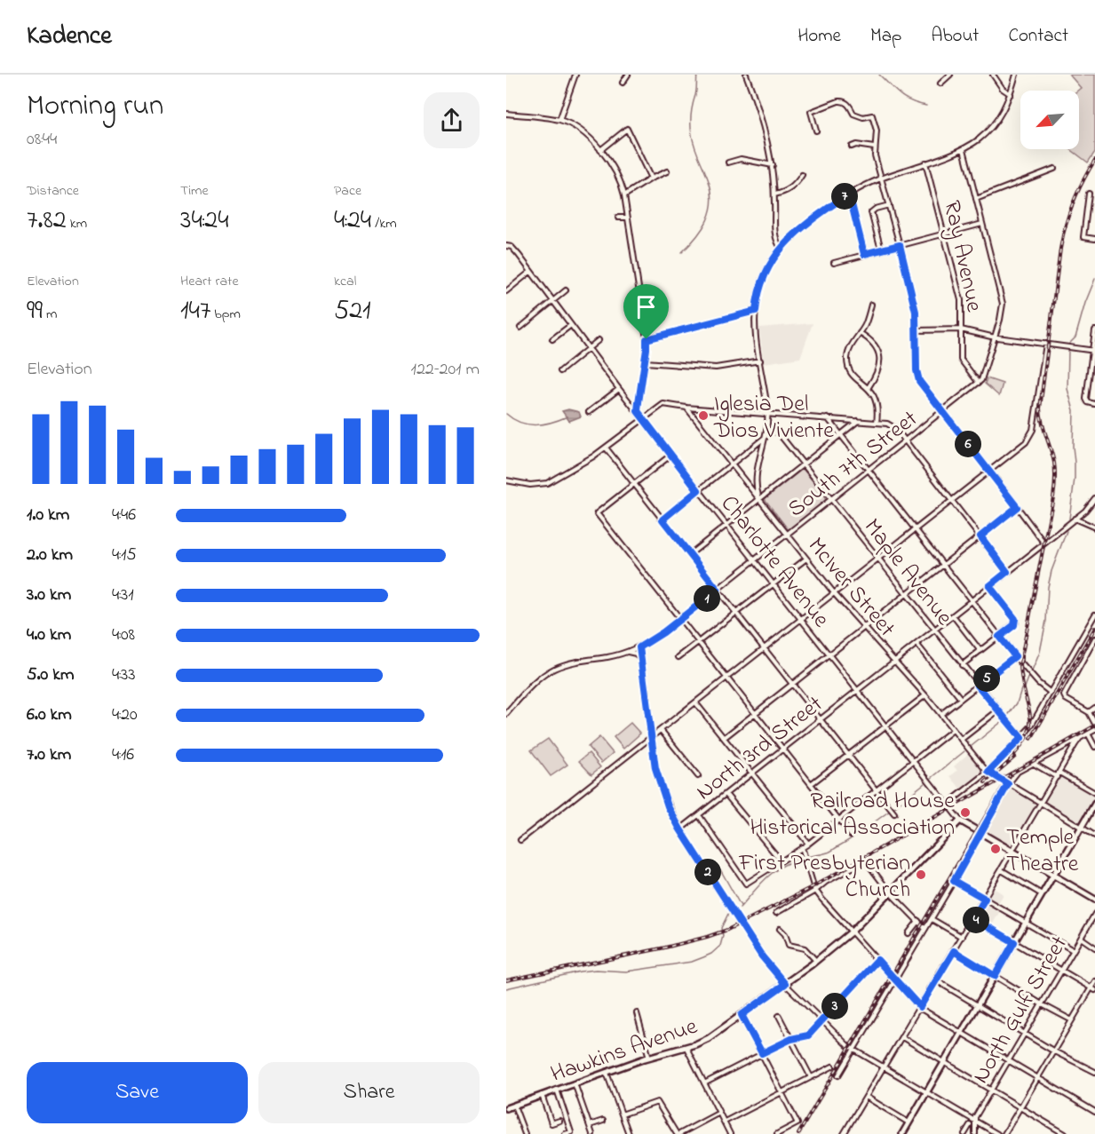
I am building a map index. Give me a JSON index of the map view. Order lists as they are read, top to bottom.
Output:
{
  "streets": {
    "main road": ["Charlotte Avenue", "Hawkins Avenue"],
    "street": [
      "Ray Avenue",
      "South 7th Street",
      "Maple Avenue",
      "McIver Street",
      "North 3rd Street",
      "North Gulf Street"
    ]
  },
  "crossings": [
    ["Ray Avenue", "South 7th Street"],
    ["South 7th Street", "Charlotte Avenue"],
    ["South 7th Street", "Maple Avenue"],
    ["South 7th Street", "McIver Street"],
    ["Charlotte Avenue", "North 3rd Street"],
    ["Charlotte Avenue", "Hawkins Avenue"],
    ["Maple Avenue", "North 3rd Street"],
    ["McIver Street", "North 3rd Street"]
  ],
  "places": [
    "Iglesia Del Dios Viviente",
    "Railroad House Historical Association",
    "Temple Theatre",
    "First Presbyterian Church"
  ],
  "north": "bottom left",
  "page": {
    "header": "Kadence",
    "nav": [
      "Home",
      "Map",
      "About",
      "Contact"
    ],
    "heading": ["Morning run", "08:44"],
    "stats": [
      ["Distance", "7.82 km"],
      ["Time", "34:24"],
      ["Pace", "4:24 /km"],
      ["Elevation", "99 m"],
      ["Heart rate", "147 bpm"],
      ["kcal", "521"]
    ],
    "pins": [
      "7",
      "6",
      "1",
      "5",
      "2",
      "4",
      "3"
    ],
    "chart": ["Elevation", "122–201 m"],
    "list": [
      {
        "name": "1.0 km",
        "note": "4:46"
      },
      {
        "name": "2.0 km",
        "note": "4:15"
      },
      {
        "name": "3.0 km",
        "note": "4:31"
      },
      {
        "name": "4.0 km",
        "note": "4:08"
      },
      {
        "name": "5.0 km",
        "note": "4:33"
      },
      {
        "name": "6.0 km",
        "note": "4:20"
      },
      {
        "name": "7.0 km",
        "note": "4:16"
      }
    ],
    "buttons": ["Save", "Share"]
  }
}
